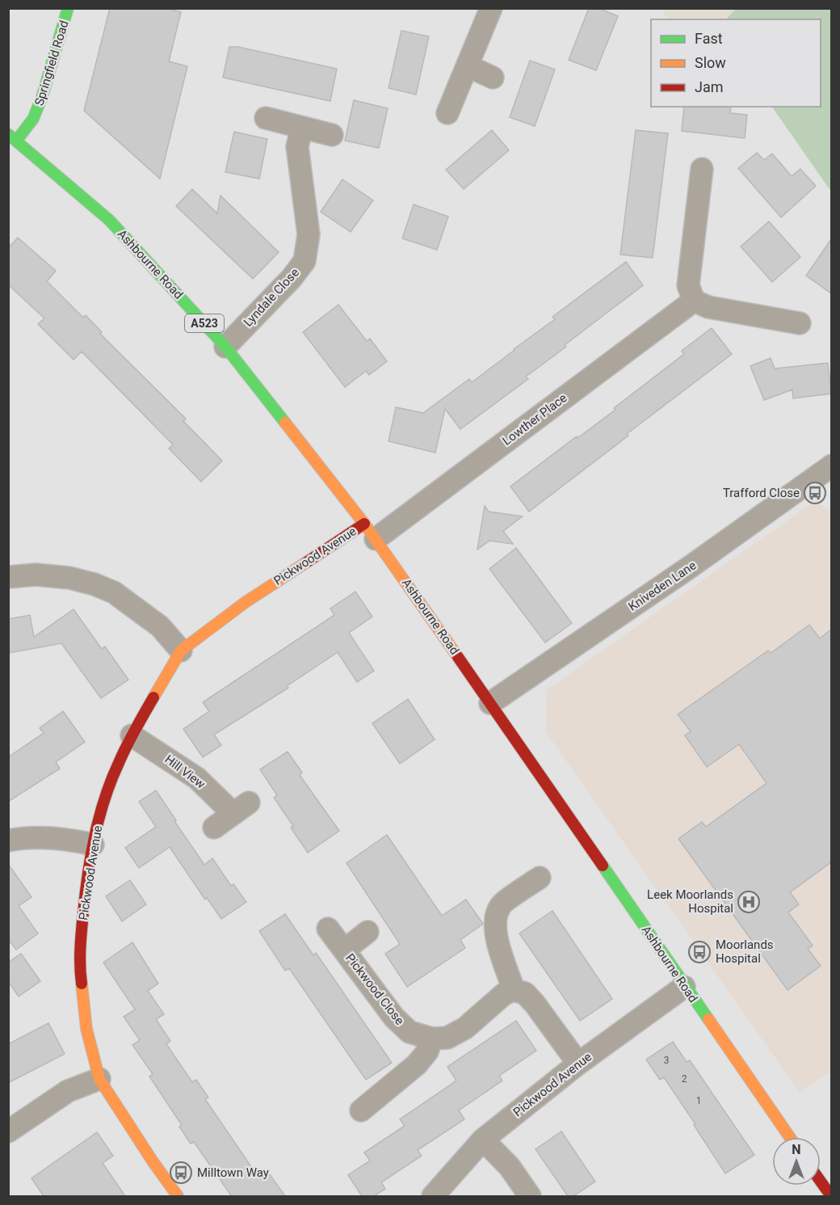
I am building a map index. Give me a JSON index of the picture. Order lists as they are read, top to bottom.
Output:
{
  "streets": {
    "main road": [
      "Springfield Road",
      "Ashbourne Road",
      "A523",
      "Pickwood Avenue"
    ],
    "street": [
      "Lyndale Close",
      "Lowther Place",
      "Kniveden Lane",
      "Hill View",
      "Pickwood Close"
    ]
  },
  "crossings": [
    ["Springfield Road", "Ashbourne Road"],
    ["Ashbourne Road", "Lyndale Close"],
    ["Ashbourne Road", "Lowther Place"],
    ["Ashbourne Road", "Pickwood Avenue"],
    ["Ashbourne Road", "Kniveden Lane"],
    ["Lowther Place", "Pickwood Avenue"],
    ["Pickwood Avenue", "Hill View"]
  ],
  "places": {
    "bus stop": ["Trafford Close", "Moorlands Hospital", "Milltown Way"],
    "hospital": ["Leek Moorlands Hospital"]
  },
  "house_numbers": ["3", "2", "1"],
  "legend": ["Fast", "Slow", "Jam"],
  "north": "top"
}
